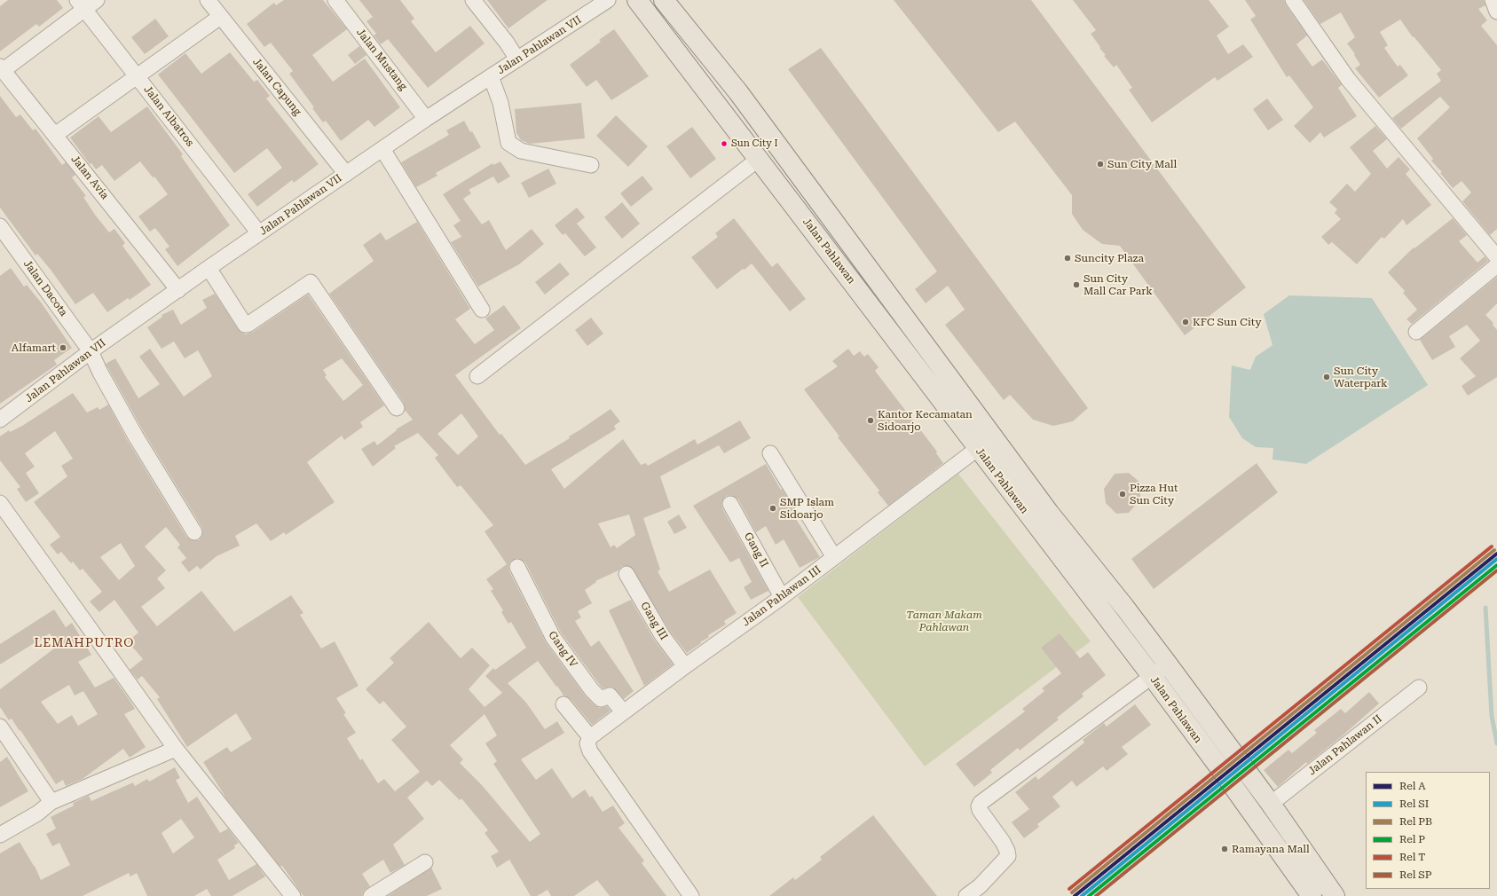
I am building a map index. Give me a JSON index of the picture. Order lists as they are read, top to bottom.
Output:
{
  "streets": {
    "main road": ["Jalan Pahlawan"],
    "street": [
      "Jalan Pahlawan VII",
      "Jalan Mustang",
      "Jalan Capung",
      "Jalan Albatros",
      "Jalan Avia",
      "Jalan Dacota",
      "Gang II",
      "Jalan Pahlawan III",
      "Gang III",
      "Gang IV",
      "Jalan Pahlawan II"
    ]
  },
  "crossings": [
    ["Jalan Pahlawan VII", "Jalan Mustang"],
    ["Jalan Pahlawan VII", "Jalan Capung"],
    ["Jalan Pahlawan VII", "Jalan Albatros"],
    ["Jalan Pahlawan VII", "Jalan Avia"],
    ["Jalan Pahlawan VII", "Jalan Dacota"],
    ["Jalan Pahlawan", "Jalan Pahlawan III"],
    ["Jalan Pahlawan", "Jalan Pahlawan II"],
    ["Gang II", "Jalan Pahlawan III"],
    ["Jalan Pahlawan III", "Gang III"],
    ["Jalan Pahlawan III", "Gang IV"]
  ],
  "districts": ["LEMAHPUTRO"],
  "parks": ["Taman Makam Pahlawan"],
  "places": [
    "Sun City I",
    "Sun City Mall",
    "Suncity Plaza",
    "Sun City Mall Car Park",
    "KFC Sun City",
    "Alfamart",
    "Sun City Waterpark",
    "Kantor Kecamatan Sidoarjo",
    "Pizza Hut Sun City",
    "SMP Islam Sidoarjo",
    "Ramayana Mall"
  ],
  "lines": [
    "rail line T",
    "rail line PB",
    "rail line A",
    "rail line SI",
    "rail line P",
    "rail line SP"
  ],
  "legend": [
    "Rel A",
    "Rel SI",
    "Rel PB",
    "Rel P",
    "Rel T",
    "Rel SP"
  ]
}
